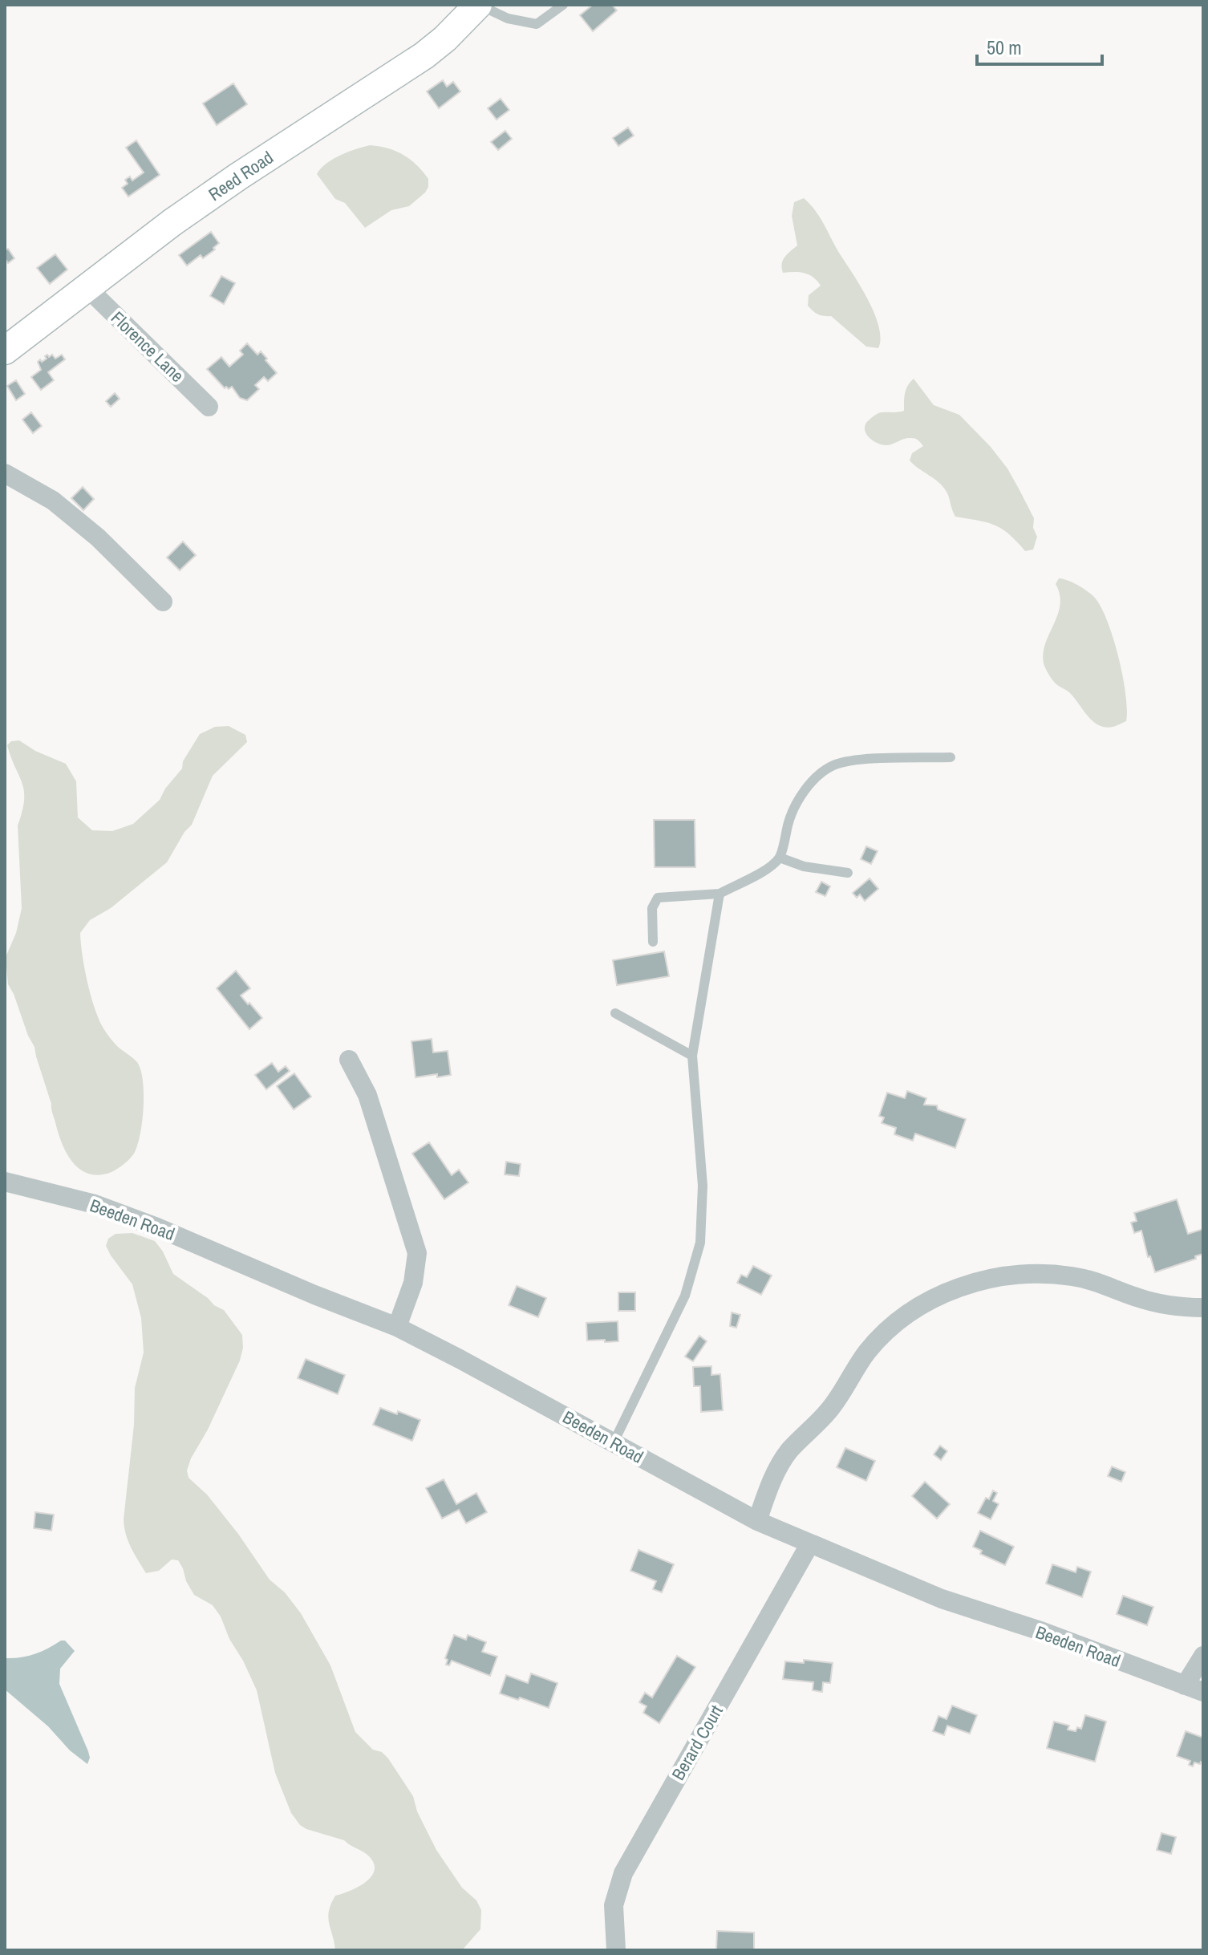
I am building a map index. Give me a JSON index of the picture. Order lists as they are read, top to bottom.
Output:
{
  "streets": {
    "street": [
      "Reed Road",
      "Florence Lane",
      "Beeden Road",
      "Berard Court"
    ]
  },
  "crossings": [
    ["Reed Road", "Florence Lane"],
    ["Beeden Road", "Berard Court"]
  ],
  "scale_bar": "50 m"
}
